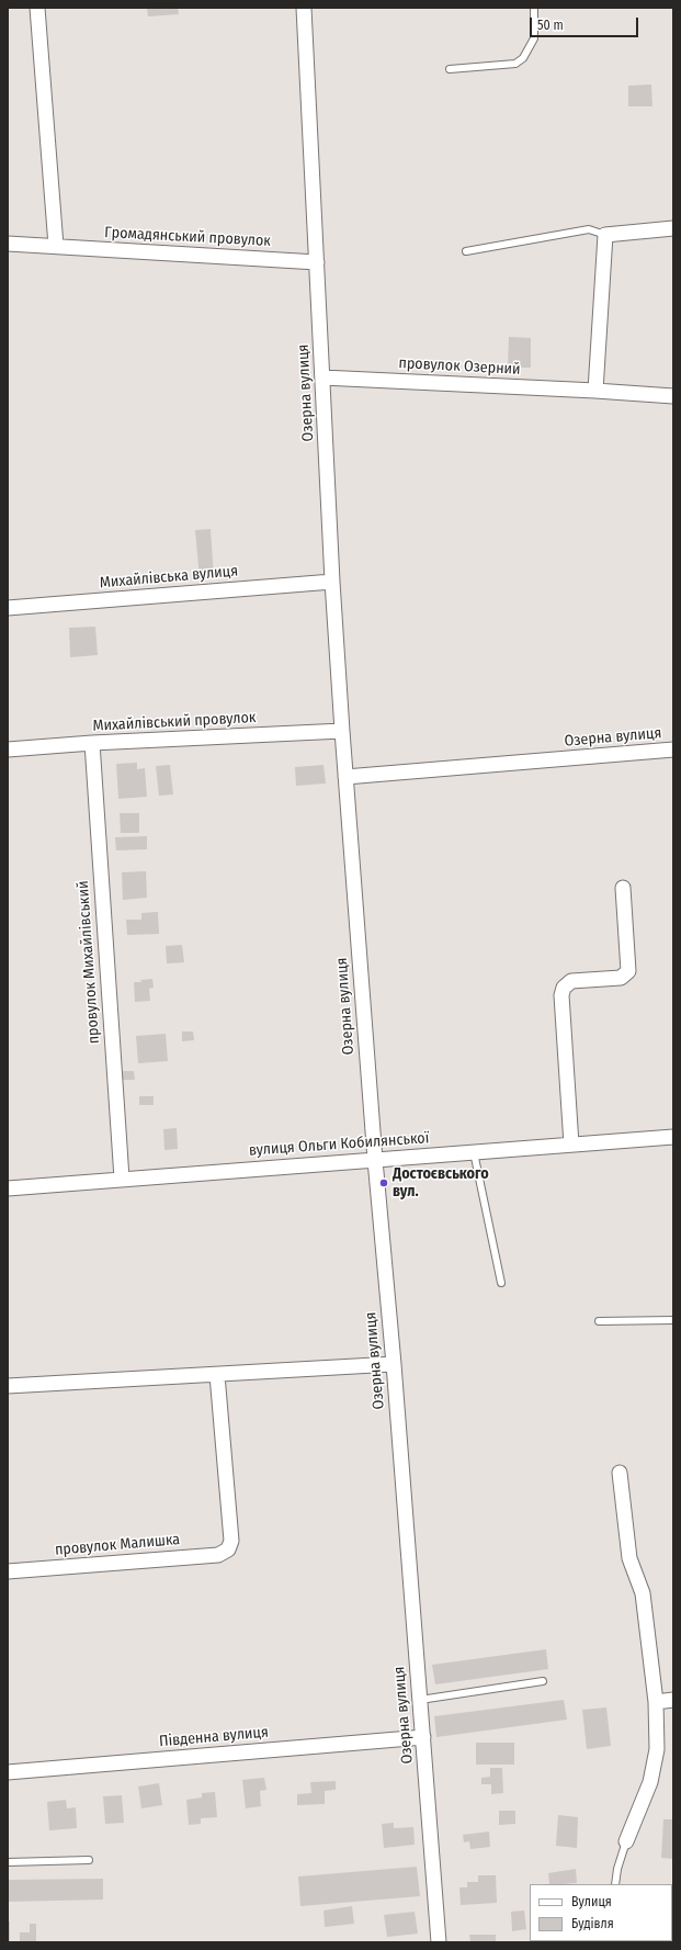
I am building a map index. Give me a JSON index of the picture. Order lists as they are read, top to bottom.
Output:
{
  "streets": {
    "street": [
      "Громадянський провулок",
      "провулок Озерний",
      "Озерна вулиця",
      "Михайлівська вулиця",
      "Михайлівський провулок",
      "провулок Михайлівський",
      "вулиця Ольги Кобилянської",
      "провулок Малишка",
      "Південна вулиця"
    ]
  },
  "crossings": [
    ["Громадянський провулок", "Озерна вулиця"],
    ["провулок Озерний", "Озерна вулиця"],
    ["Озерна вулиця", "Михайлівська вулиця"],
    ["Озерна вулиця", "Михайлівський провулок"],
    ["Озерна вулиця", "вулиця Ольги Кобилянської"],
    ["Озерна вулиця", "Південна вулиця"],
    ["Михайлівський провулок", "провулок Михайлівський"],
    ["провулок Михайлівський", "вулиця Ольги Кобилянської"]
  ],
  "places": ["Достоєвського вул."],
  "legend": ["Вулиця", "Будівля"],
  "scale_bar": "50 m"
}
